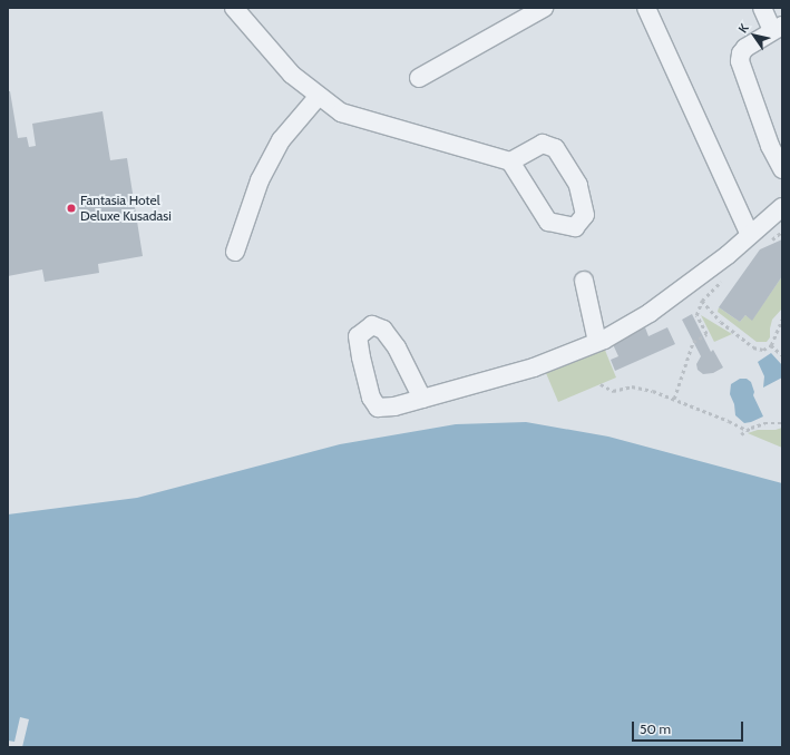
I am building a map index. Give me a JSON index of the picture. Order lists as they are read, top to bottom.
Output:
{
  "places": ["Fantasia Hotel Deluxe Kusadasi"],
  "scale_bar": "50 m",
  "north": "top left"
}
